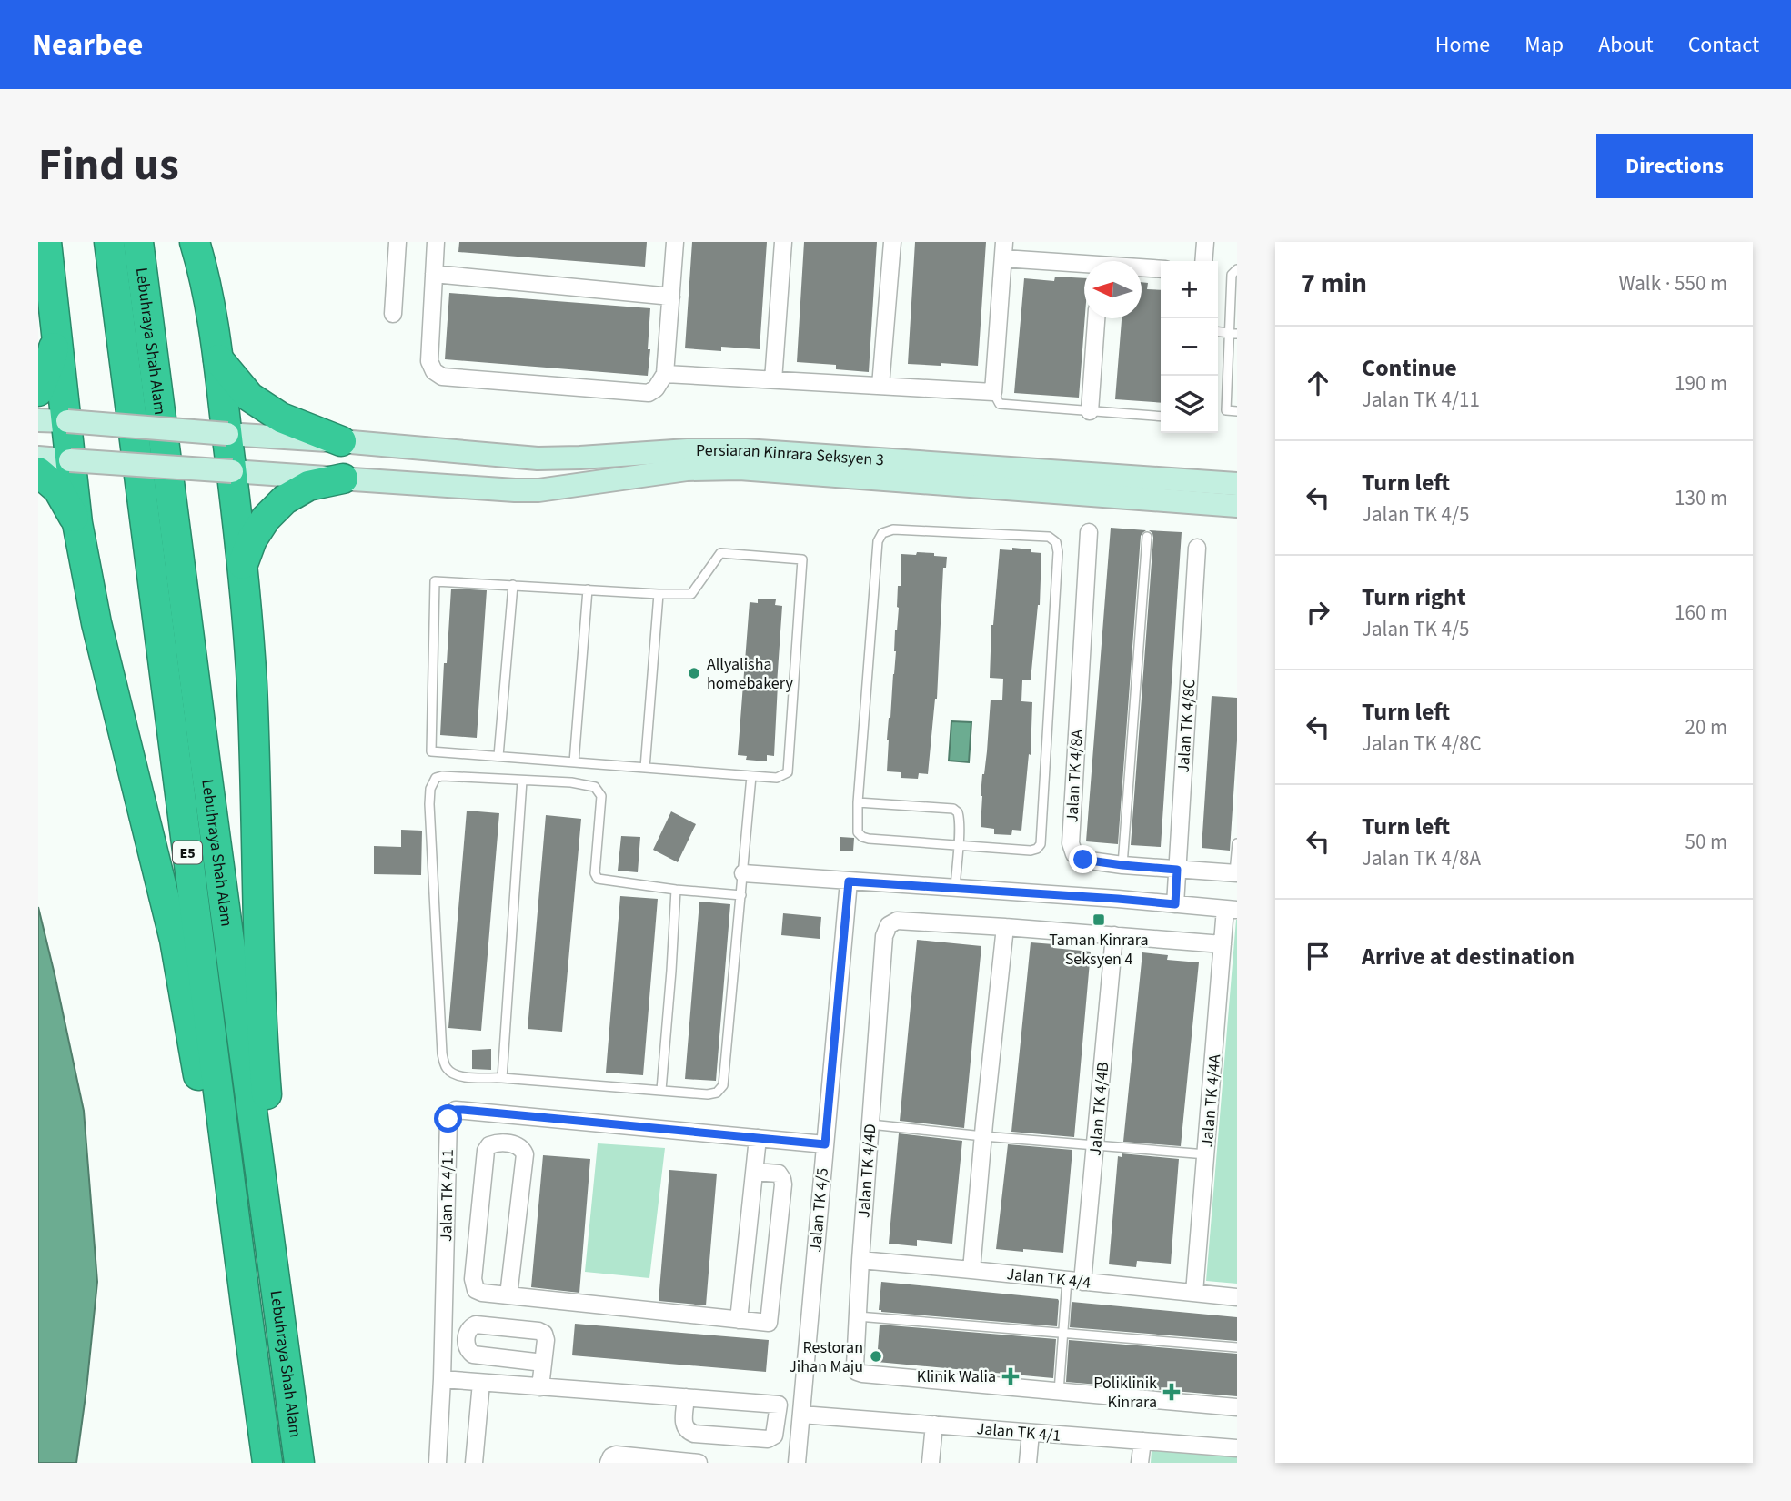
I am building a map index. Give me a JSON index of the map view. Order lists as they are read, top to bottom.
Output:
{
  "streets": {
    "highway": ["Lebuhraya Shah Alam", "E5"],
    "main road": ["Persiaran Kinrara Seksyen 3"],
    "street": [
      "Jalan TK 4/8C",
      "Jalan TK 4/8A",
      "Jalan TK 4/4A",
      "Jalan TK 4/4B",
      "Jalan TK 4/4D",
      "Jalan TK 4/11",
      "Jalan TK 4/5",
      "Jalan TK 4/4",
      "Jalan TK 4/1"
    ]
  },
  "crossings": [
    ["Jalan TK 4/8C", "Jalan TK 4/8A"],
    ["Jalan TK 4/4A", "Jalan TK 4/4D"],
    ["Jalan TK 4/4A", "Jalan TK 4/4"],
    ["Jalan TK 4/4B", "Jalan TK 4/4D"],
    ["Jalan TK 4/4B", "Jalan TK 4/4"],
    ["Jalan TK 4/4D", "Jalan TK 4/4"],
    ["Jalan TK 4/11", "Jalan TK 4/5"],
    ["Jalan TK 4/5", "Jalan TK 4/1"]
  ],
  "places": {
    "other": ["Allyalisha homebakery", "Restoran Jihan Maju"],
    "transit": ["Taman Kinrara Seksyen 4"],
    "health": ["Klinik Walia", "Poliklinik Kinrara"]
  },
  "north": "left",
  "page": {
    "header": "Nearbee",
    "nav": [
      "Home",
      "Map",
      "About",
      "Contact"
    ],
    "title": "Find us",
    "buttons": "Directions",
    "heading": ["7 min", "Walk · 550 m"],
    "map_buttons": ["+", "−"],
    "list": [
      ["Continue", "Jalan TK 4/11", "190 m"],
      ["Turn left", "Jalan TK 4/5", "130 m"],
      ["Turn right", "Jalan TK 4/5", "160 m"],
      ["Turn left", "Jalan TK 4/8C", "20 m"],
      ["Turn left", "Jalan TK 4/8A", "50 m"],
      "Arrive at destination"
    ]
  }
}
